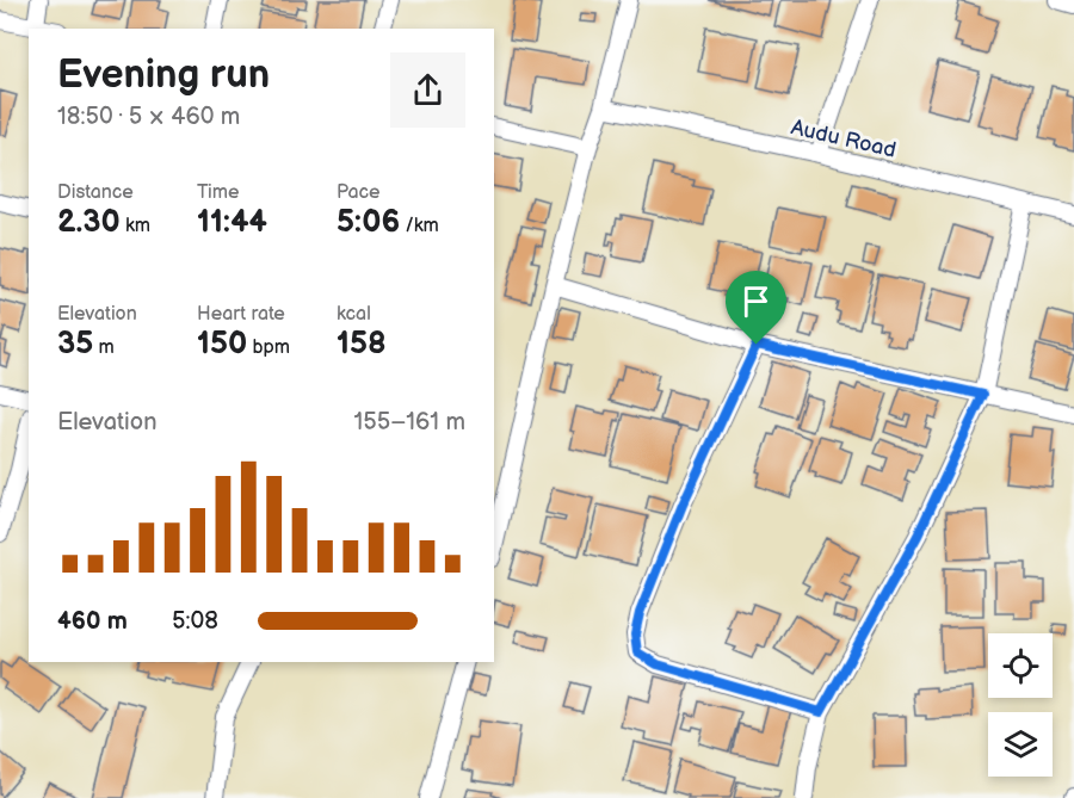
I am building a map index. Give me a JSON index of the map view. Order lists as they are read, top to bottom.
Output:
{
  "streets": {
    "street": ["Audu Road"]
  },
  "page": {
    "heading": ["Evening run", "18:50 · 5 × 460 m"],
    "stats": [
      ["Distance", "2.30 km"],
      ["Time", "11:44"],
      ["Pace", "5:06 /km"],
      ["Elevation", "35 m"],
      ["Heart rate", "150 bpm"],
      ["kcal", "158"]
    ],
    "chart": ["Elevation", "155–161 m"],
    "list": [
      {
        "name": "460 m",
        "note": "5:08"
      }
    ]
  }
}
